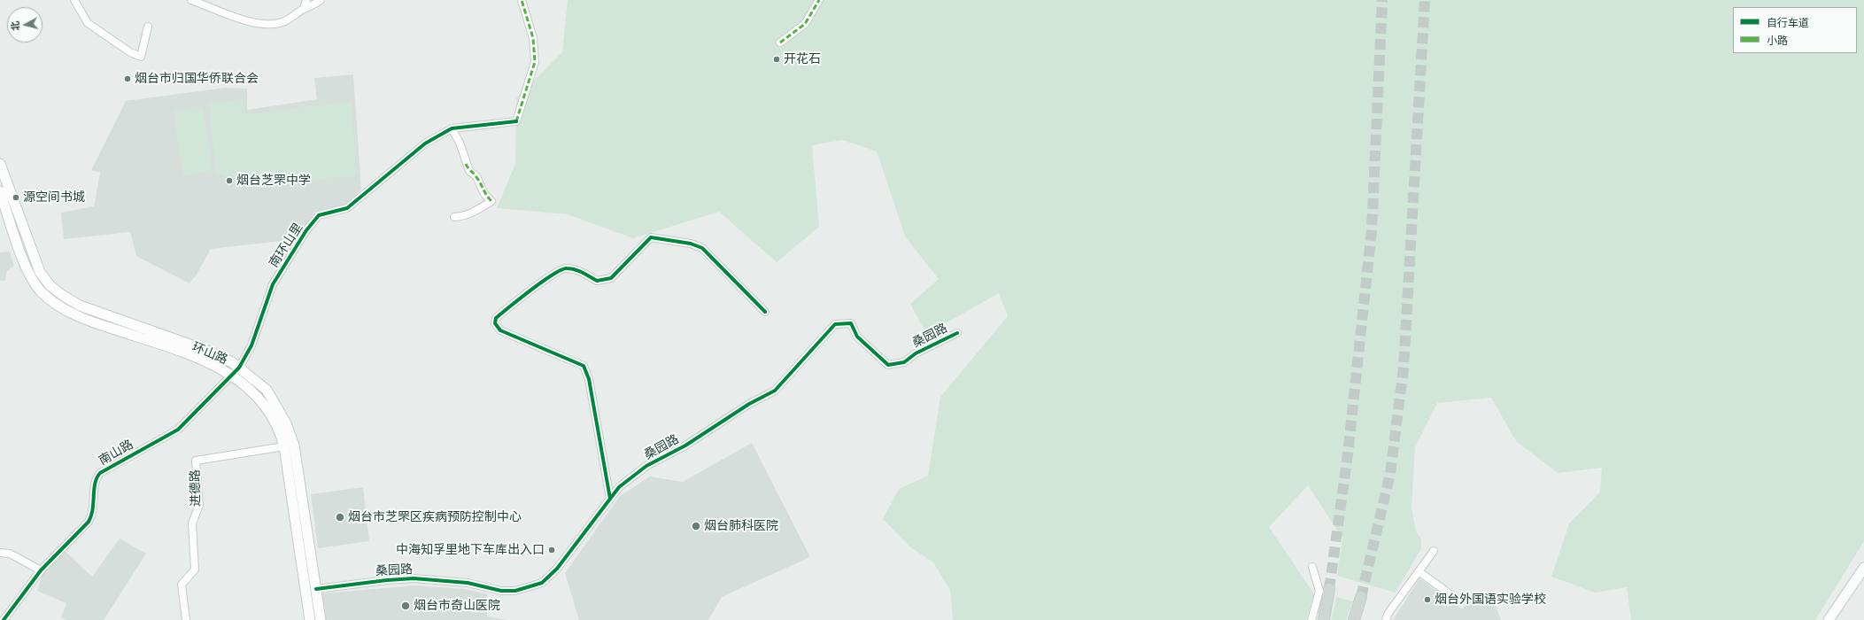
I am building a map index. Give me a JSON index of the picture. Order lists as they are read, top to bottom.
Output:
{
  "streets": {
    "main road": ["环山路"],
    "street": [
      "南环山里",
      "桑园路",
      "南山路",
      "进德路"
    ]
  },
  "crossings": [
    ["南环山里", "环山路"],
    ["南环山里", "南山路"],
    ["桑园路", "环山路"],
    ["环山路", "南山路"],
    ["环山路", "进德路"]
  ],
  "places": [
    "开花石",
    "烟台市归国华侨联合会",
    "烟台芝罘中学",
    "源空间书城",
    "烟台市芝罘区疾病预防控制中心",
    "烟台肺科医院",
    "中海知孚里地下车库出入口",
    "烟台外国语实验学校",
    "烟台市奇山医院"
  ],
  "legend": ["自行车道", "小路"],
  "north": "left"
}
